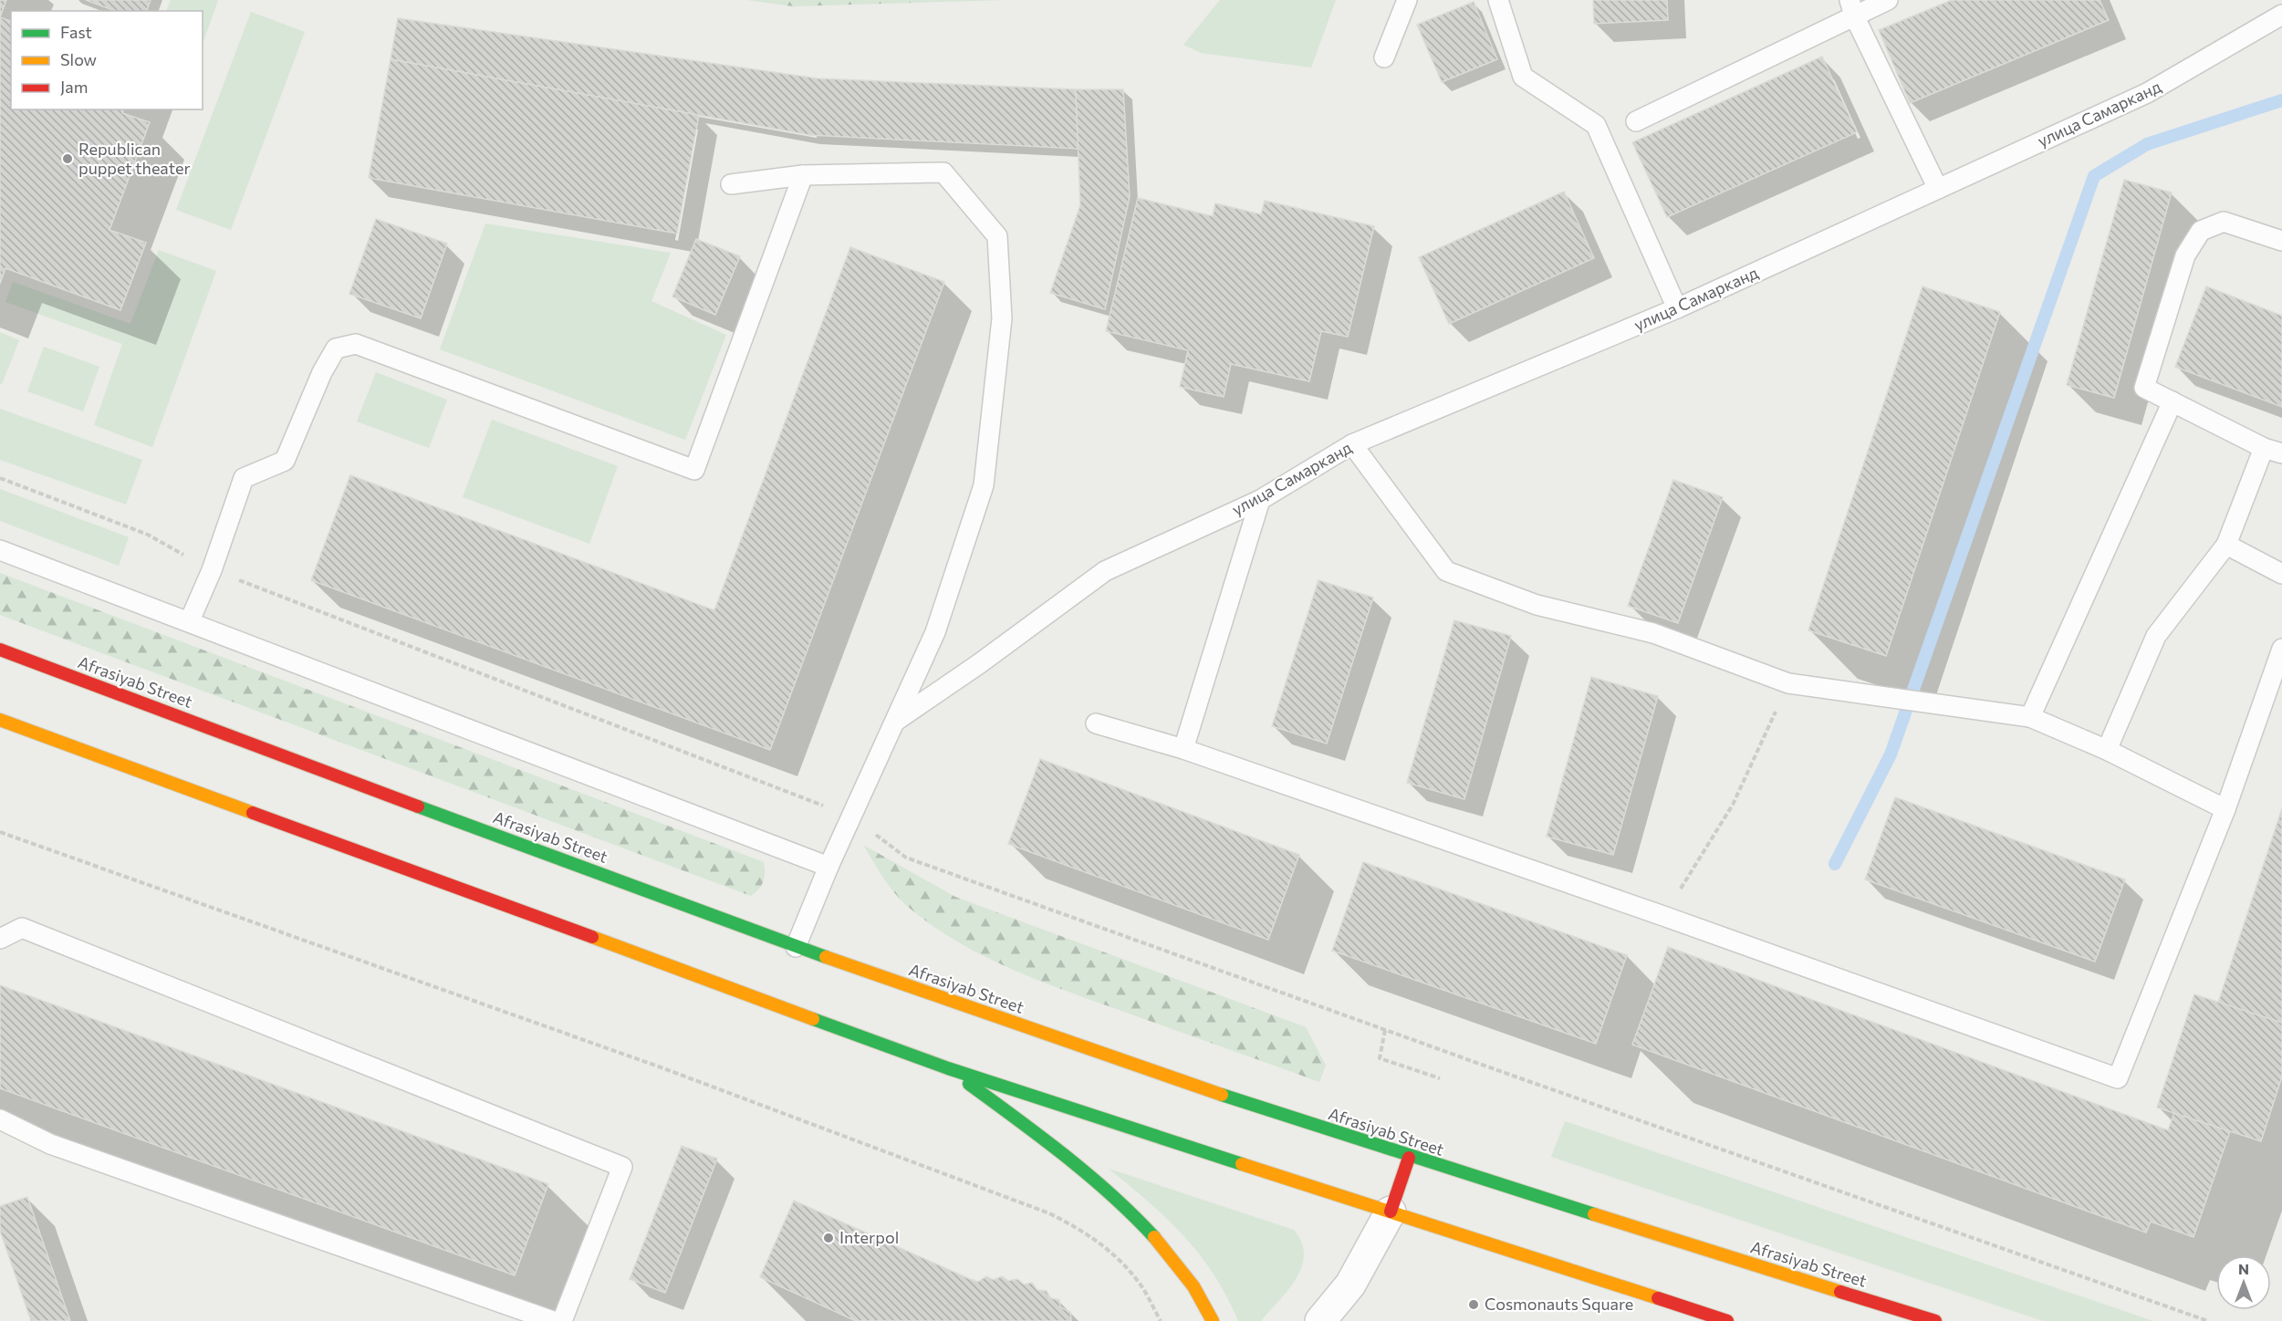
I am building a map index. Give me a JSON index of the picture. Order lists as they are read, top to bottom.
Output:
{
  "streets": {
    "main road": ["Afrasiyab Street"],
    "lane": ["улица Самарканд"]
  },
  "places": ["Republican puppet theater", "Interpol", "Cosmonauts Square"],
  "legend": ["Fast", "Slow", "Jam"],
  "north": "top"
}
